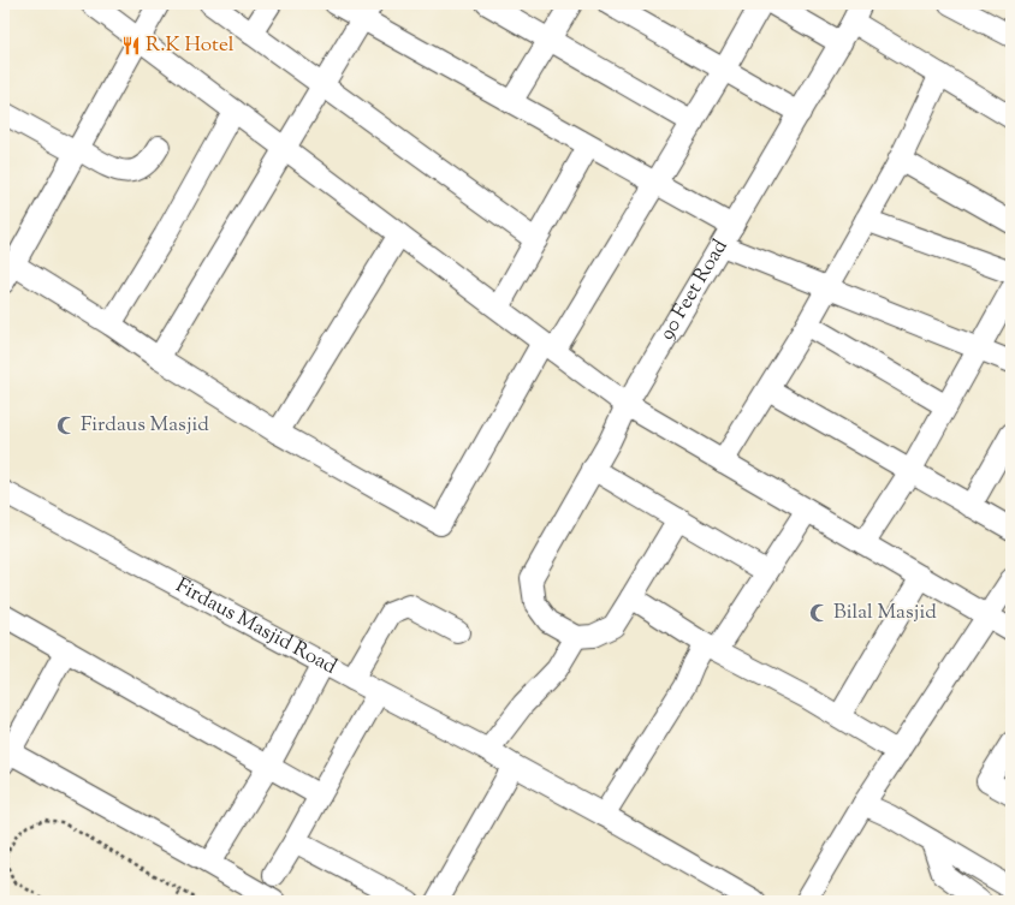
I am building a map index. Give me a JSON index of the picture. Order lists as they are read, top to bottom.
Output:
{
  "streets": {
    "street": ["90 Feet Road", "Firdaus Masjid Road"]
  },
  "places": {
    "restaurant": ["R.K Hotel"],
    "mosque": ["Firdaus Masjid", "Bilal Masjid"]
  }
}
